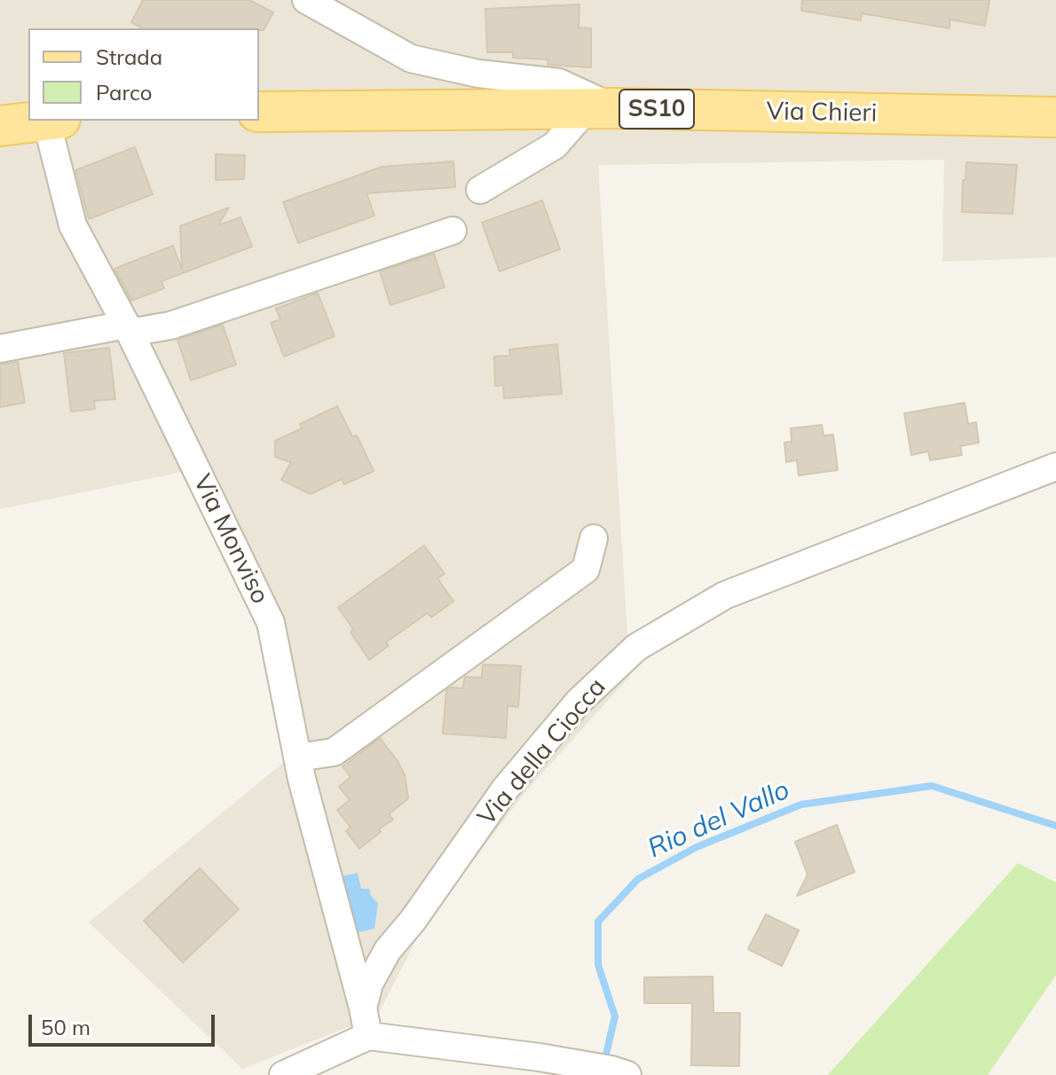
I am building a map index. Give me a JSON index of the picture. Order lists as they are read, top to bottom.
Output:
{
  "streets": {
    "main road": ["SS10", "Via Chieri"],
    "street": ["Via Monviso", "Via della Ciocca"]
  },
  "crossings": [
    ["Via Monviso", "Via della Ciocca"]
  ],
  "water": ["Rio del Vallo"],
  "legend": ["Strada", "Parco"],
  "scale_bar": "50 m"
}
